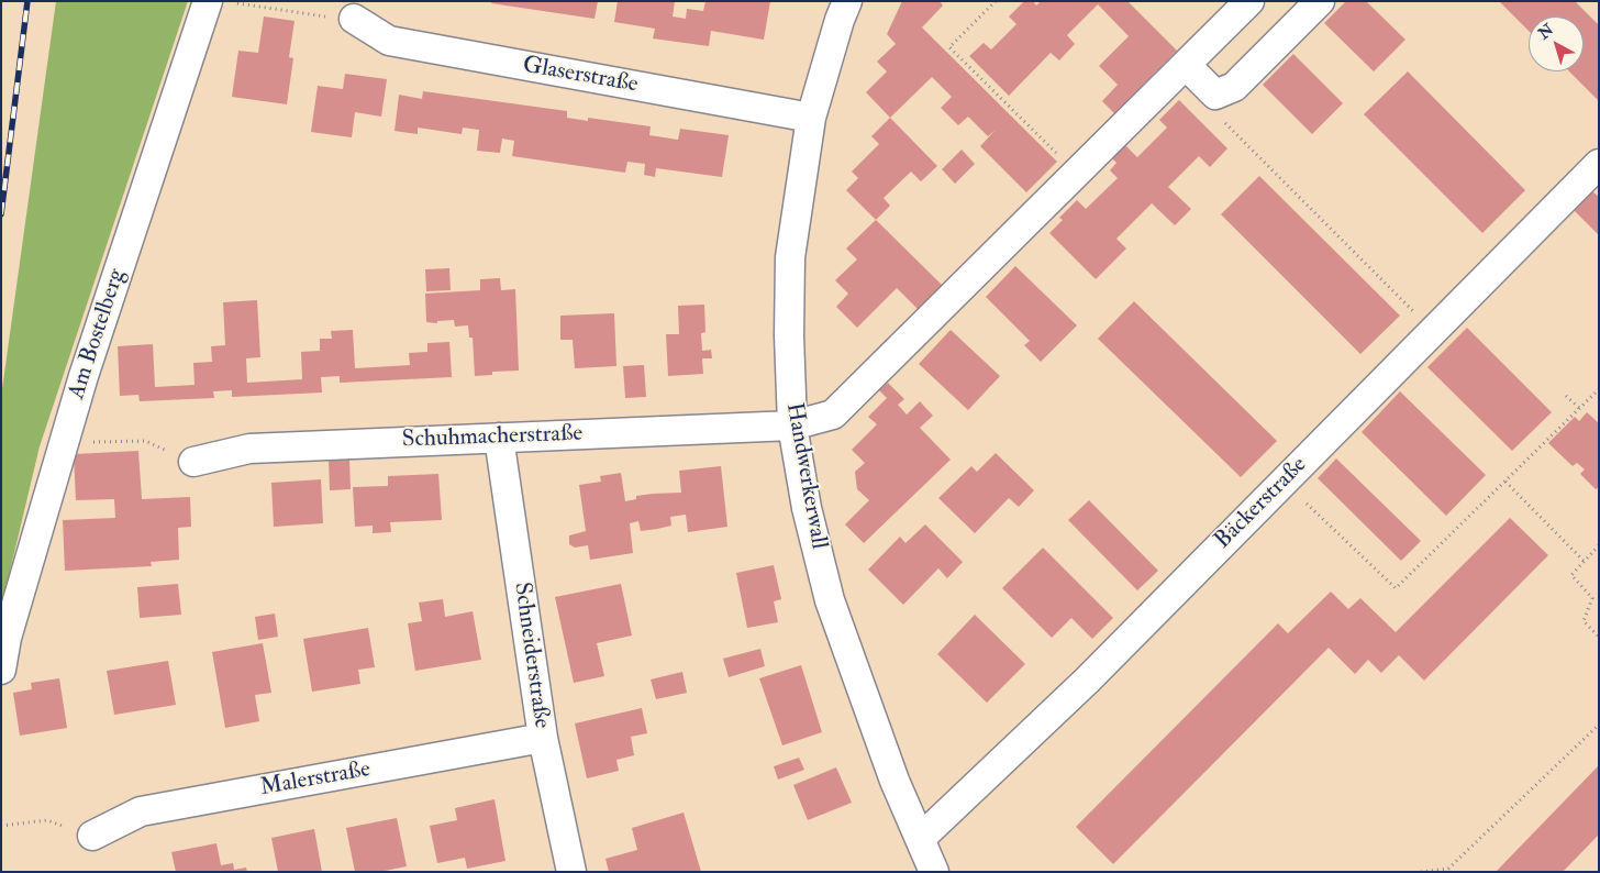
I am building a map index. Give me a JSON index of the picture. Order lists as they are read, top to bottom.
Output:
{
  "streets": {
    "street": [
      "Glaserstraße",
      "Am Bostelberg",
      "Schuhmacherstraße",
      "Handwerkerwall",
      "Bäckerstraße",
      "Schneiderstraße",
      "Malerstraße"
    ]
  },
  "crossings": [
    ["Glaserstraße", "Handwerkerwall"],
    ["Schuhmacherstraße", "Handwerkerwall"],
    ["Schuhmacherstraße", "Schneiderstraße"],
    ["Handwerkerwall", "Bäckerstraße"],
    ["Schneiderstraße", "Malerstraße"]
  ],
  "north": "top left"
}
